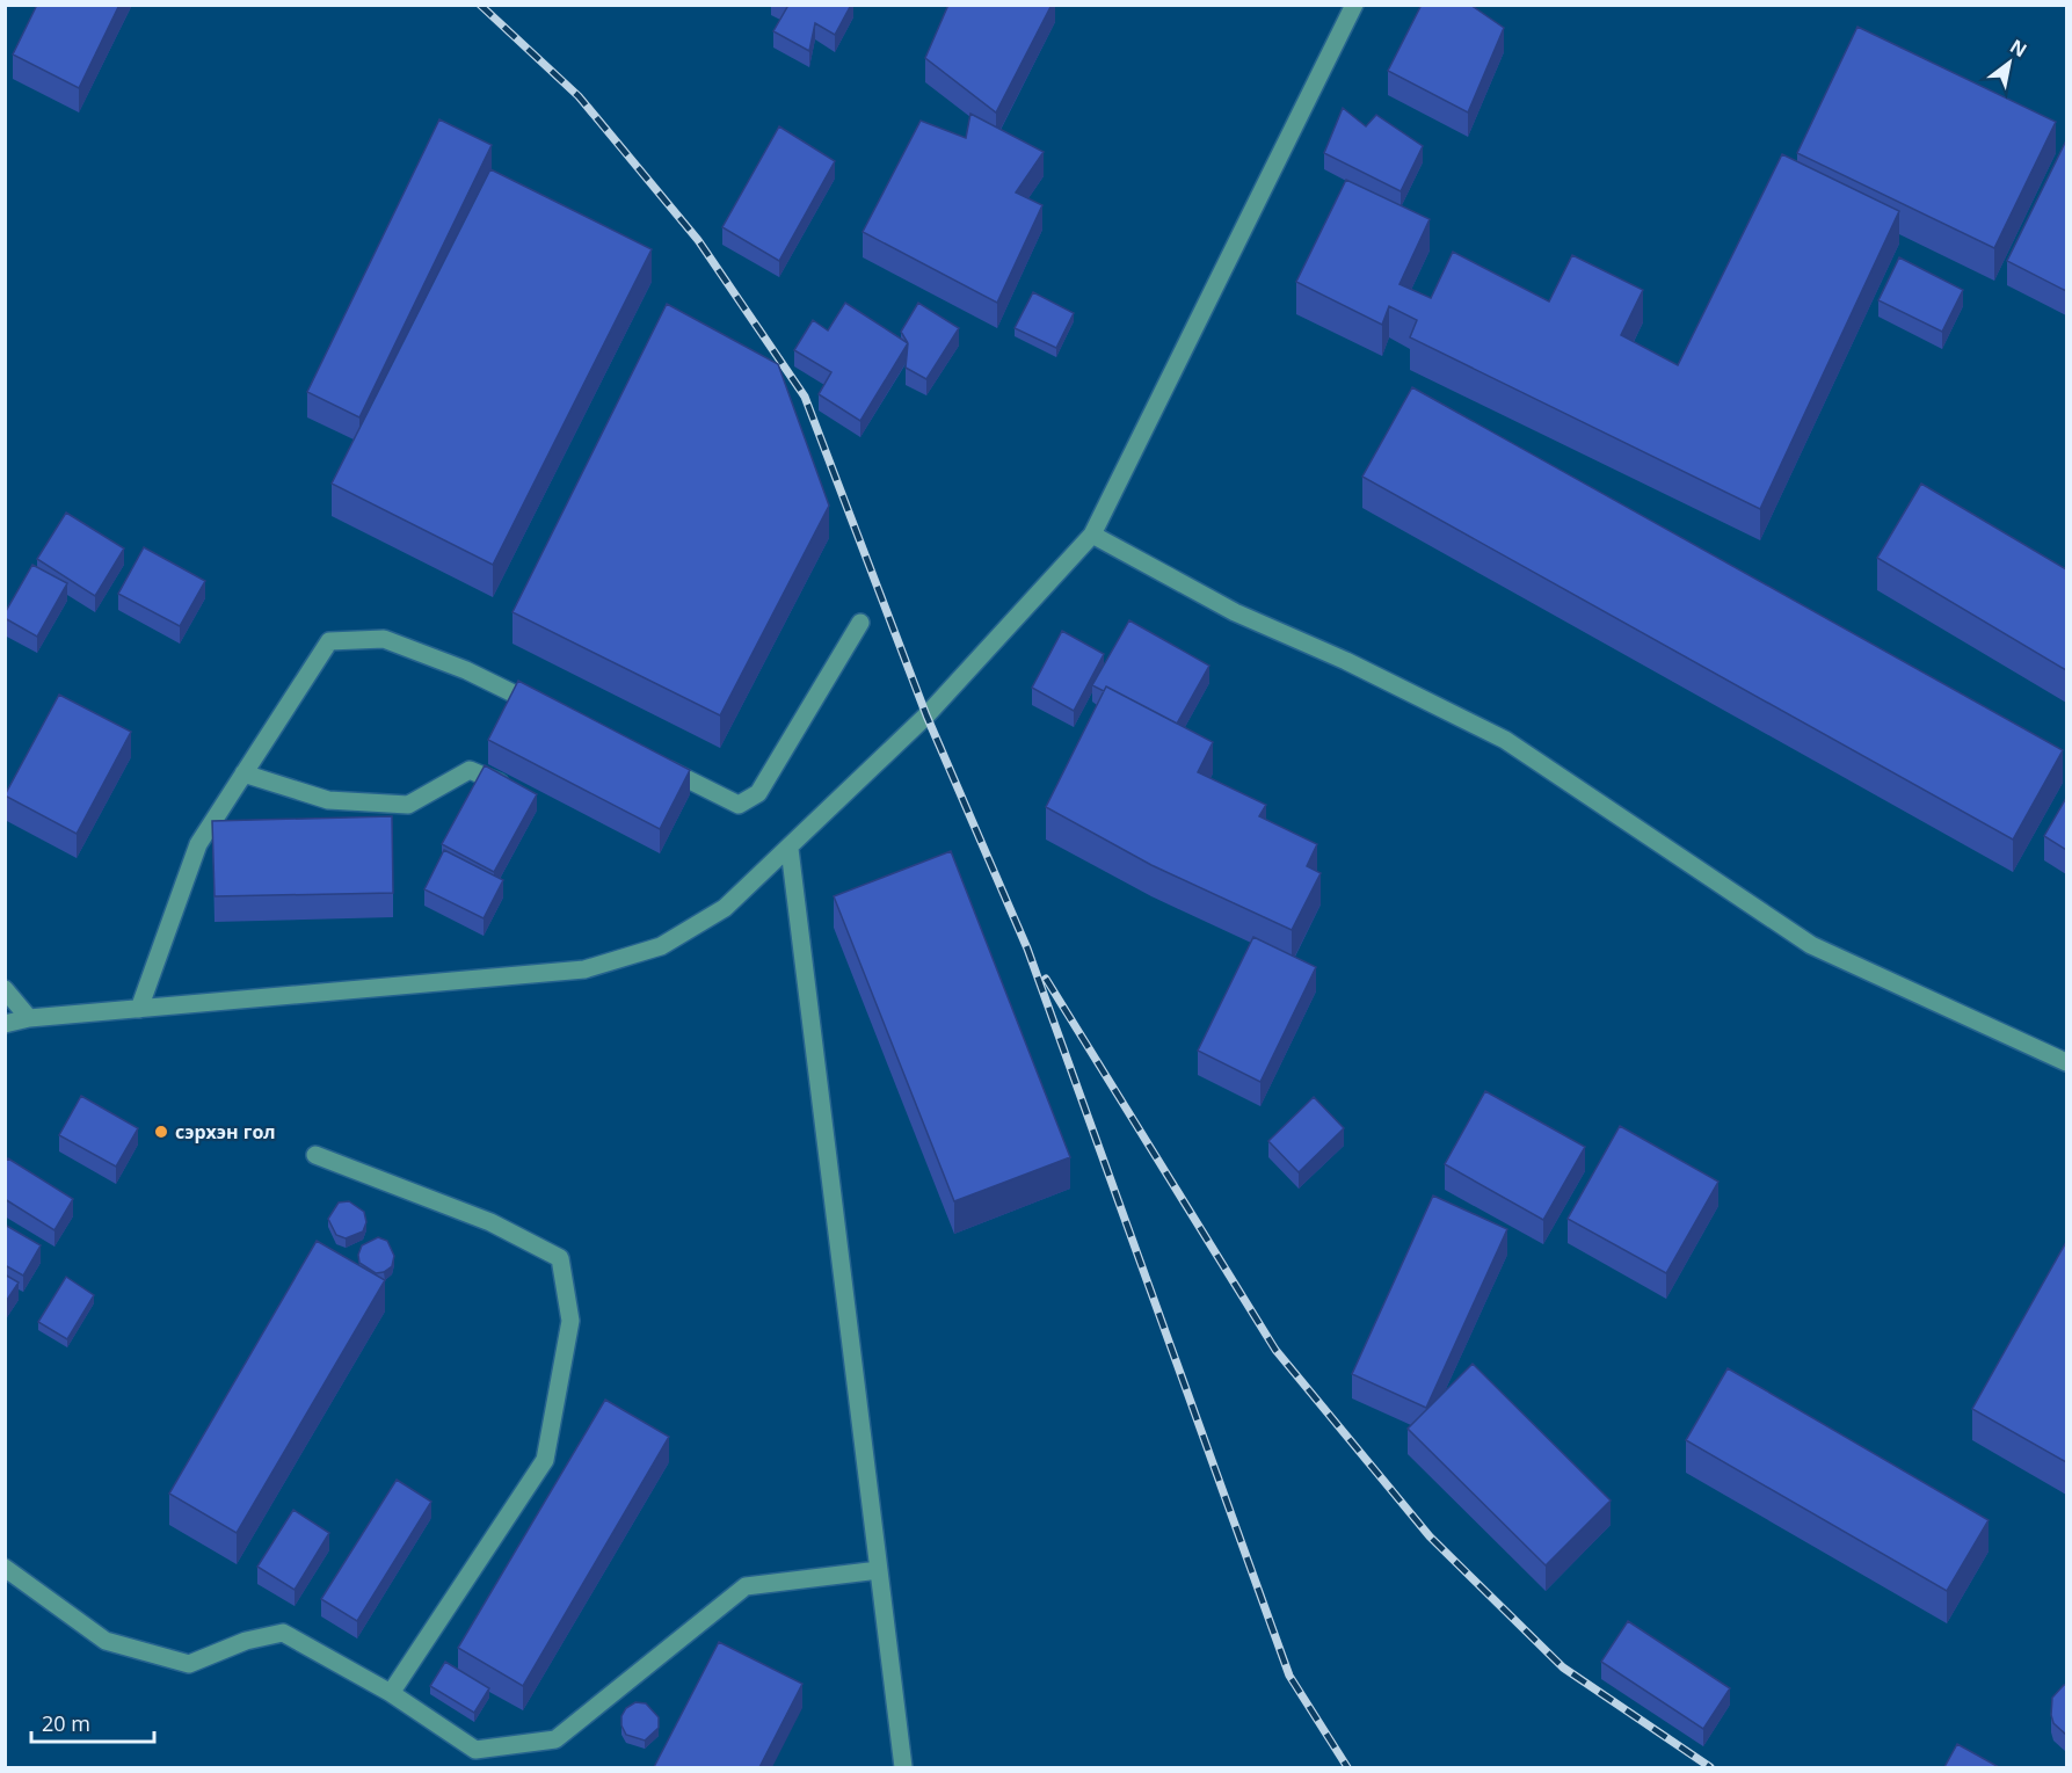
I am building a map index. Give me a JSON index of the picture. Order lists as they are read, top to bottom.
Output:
{
  "places": ["сэрхэн гол"],
  "scale_bar": "20 m",
  "north": "top right"
}
